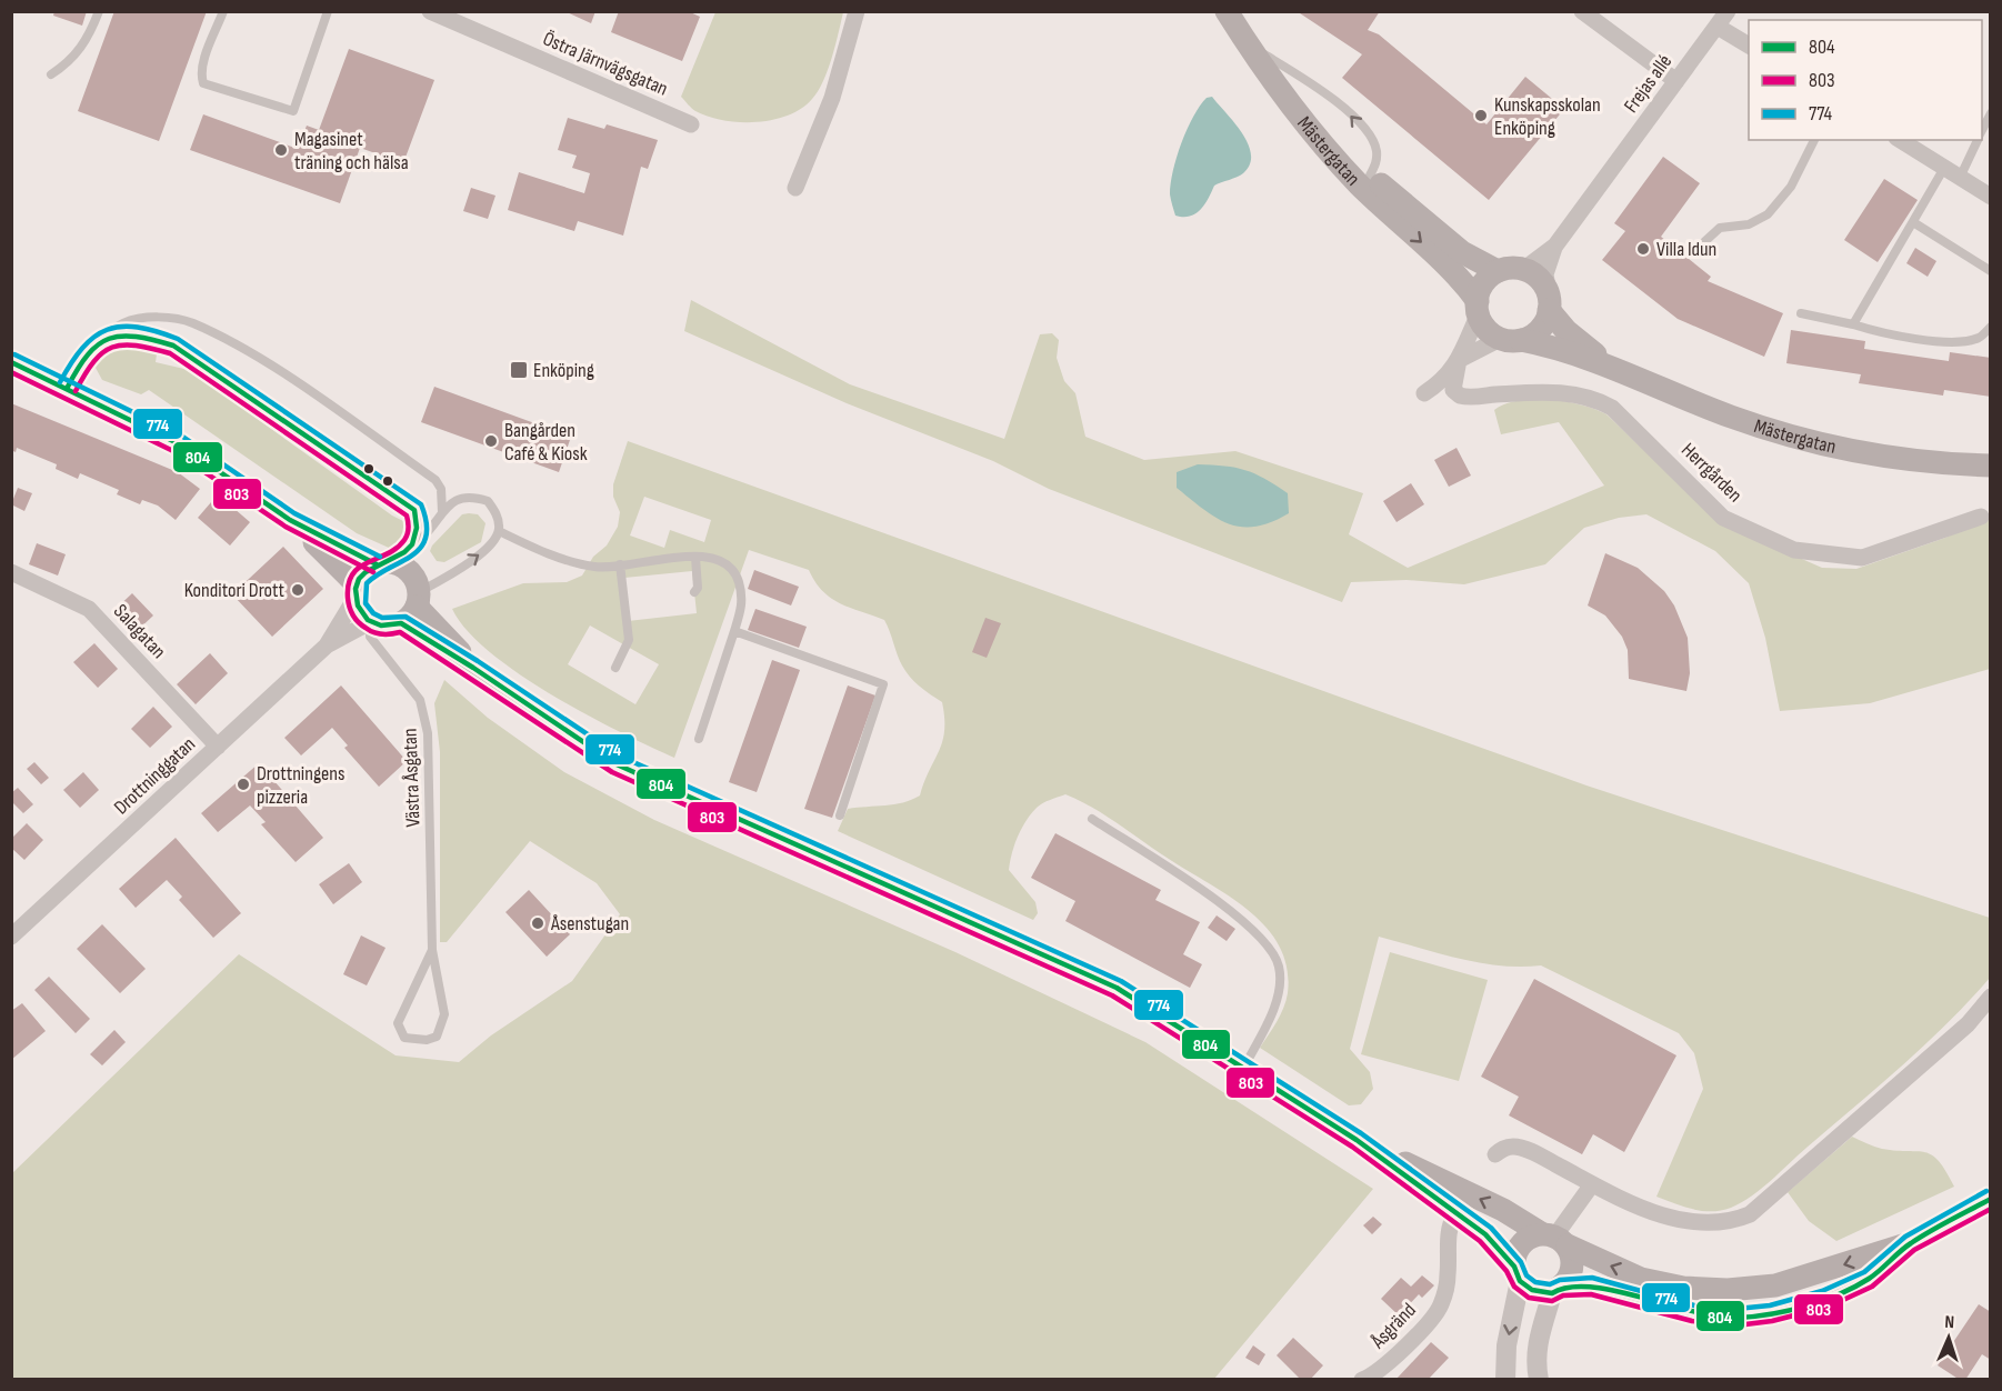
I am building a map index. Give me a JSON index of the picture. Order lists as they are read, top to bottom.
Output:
{
  "streets": {
    "main road": ["Mästergatan"],
    "street": [
      "Östra Järnvägsgatan",
      "Frejas allé",
      "Herrgården",
      "Salagatan",
      "Drottninggatan",
      "Åsgränd"
    ],
    "lane": ["Västra Åsgatan"]
  },
  "crossings": [
    ["Frejas allé", "Mästergatan"],
    ["Salagatan", "Drottninggatan"],
    ["Drottninggatan", "Västra Åsgatan"]
  ],
  "places": {
    "other": [
      "Kunskapsskolan Enköping",
      "Magasinet träning och hälsa",
      "Villa Idun",
      "Bangården Café & Kiosk",
      "Konditori Drott",
      "Drottningens pizzeria",
      "Åsenstugan"
    ],
    "transit": ["Enköping"]
  },
  "lines": ["transit line 774", "transit line 804", "transit line 803"],
  "legend": ["804", "803", "774"],
  "north": "top"
}
